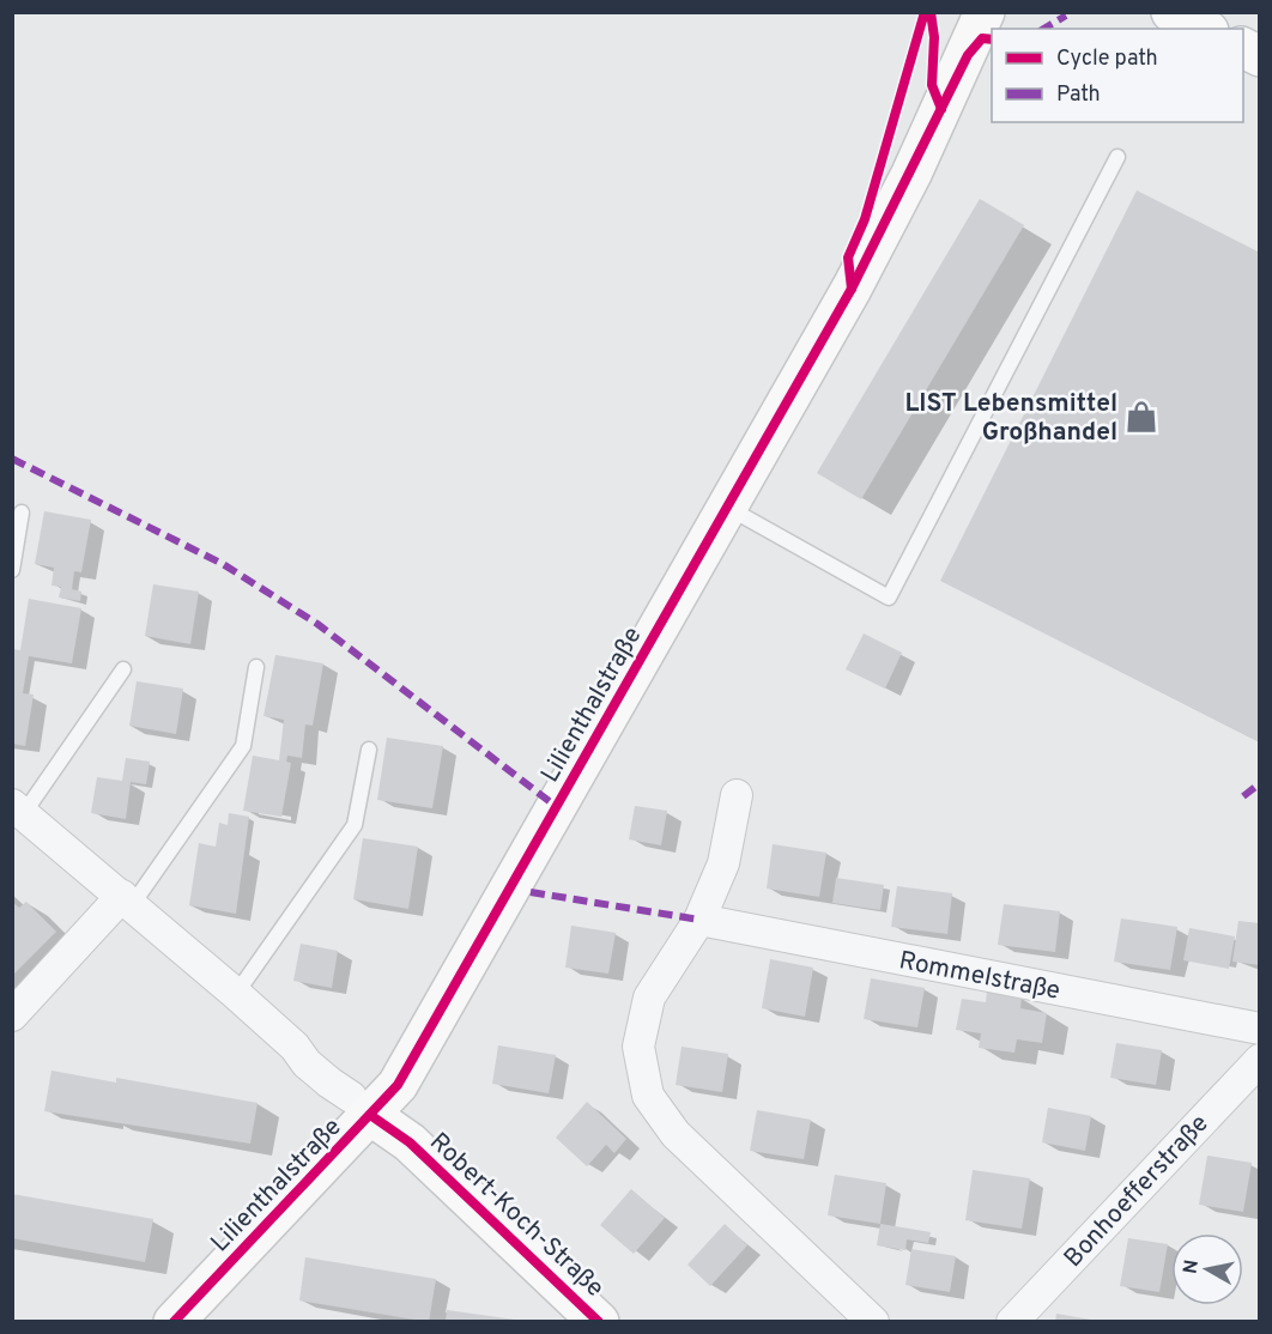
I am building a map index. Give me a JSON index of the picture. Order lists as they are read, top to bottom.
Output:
{
  "streets": {
    "street": [
      "Lilienthalstraße",
      "Rommelstraße",
      "Bonhoefferstraße",
      "Robert-Koch-Straße"
    ]
  },
  "crossings": [
    ["Lilienthalstraße", "Robert-Koch-Straße"]
  ],
  "places": {
    "shop": ["LIST Lebensmittel Großhandel"]
  },
  "legend": ["Cycle path", "Path"],
  "north": "left"
}
